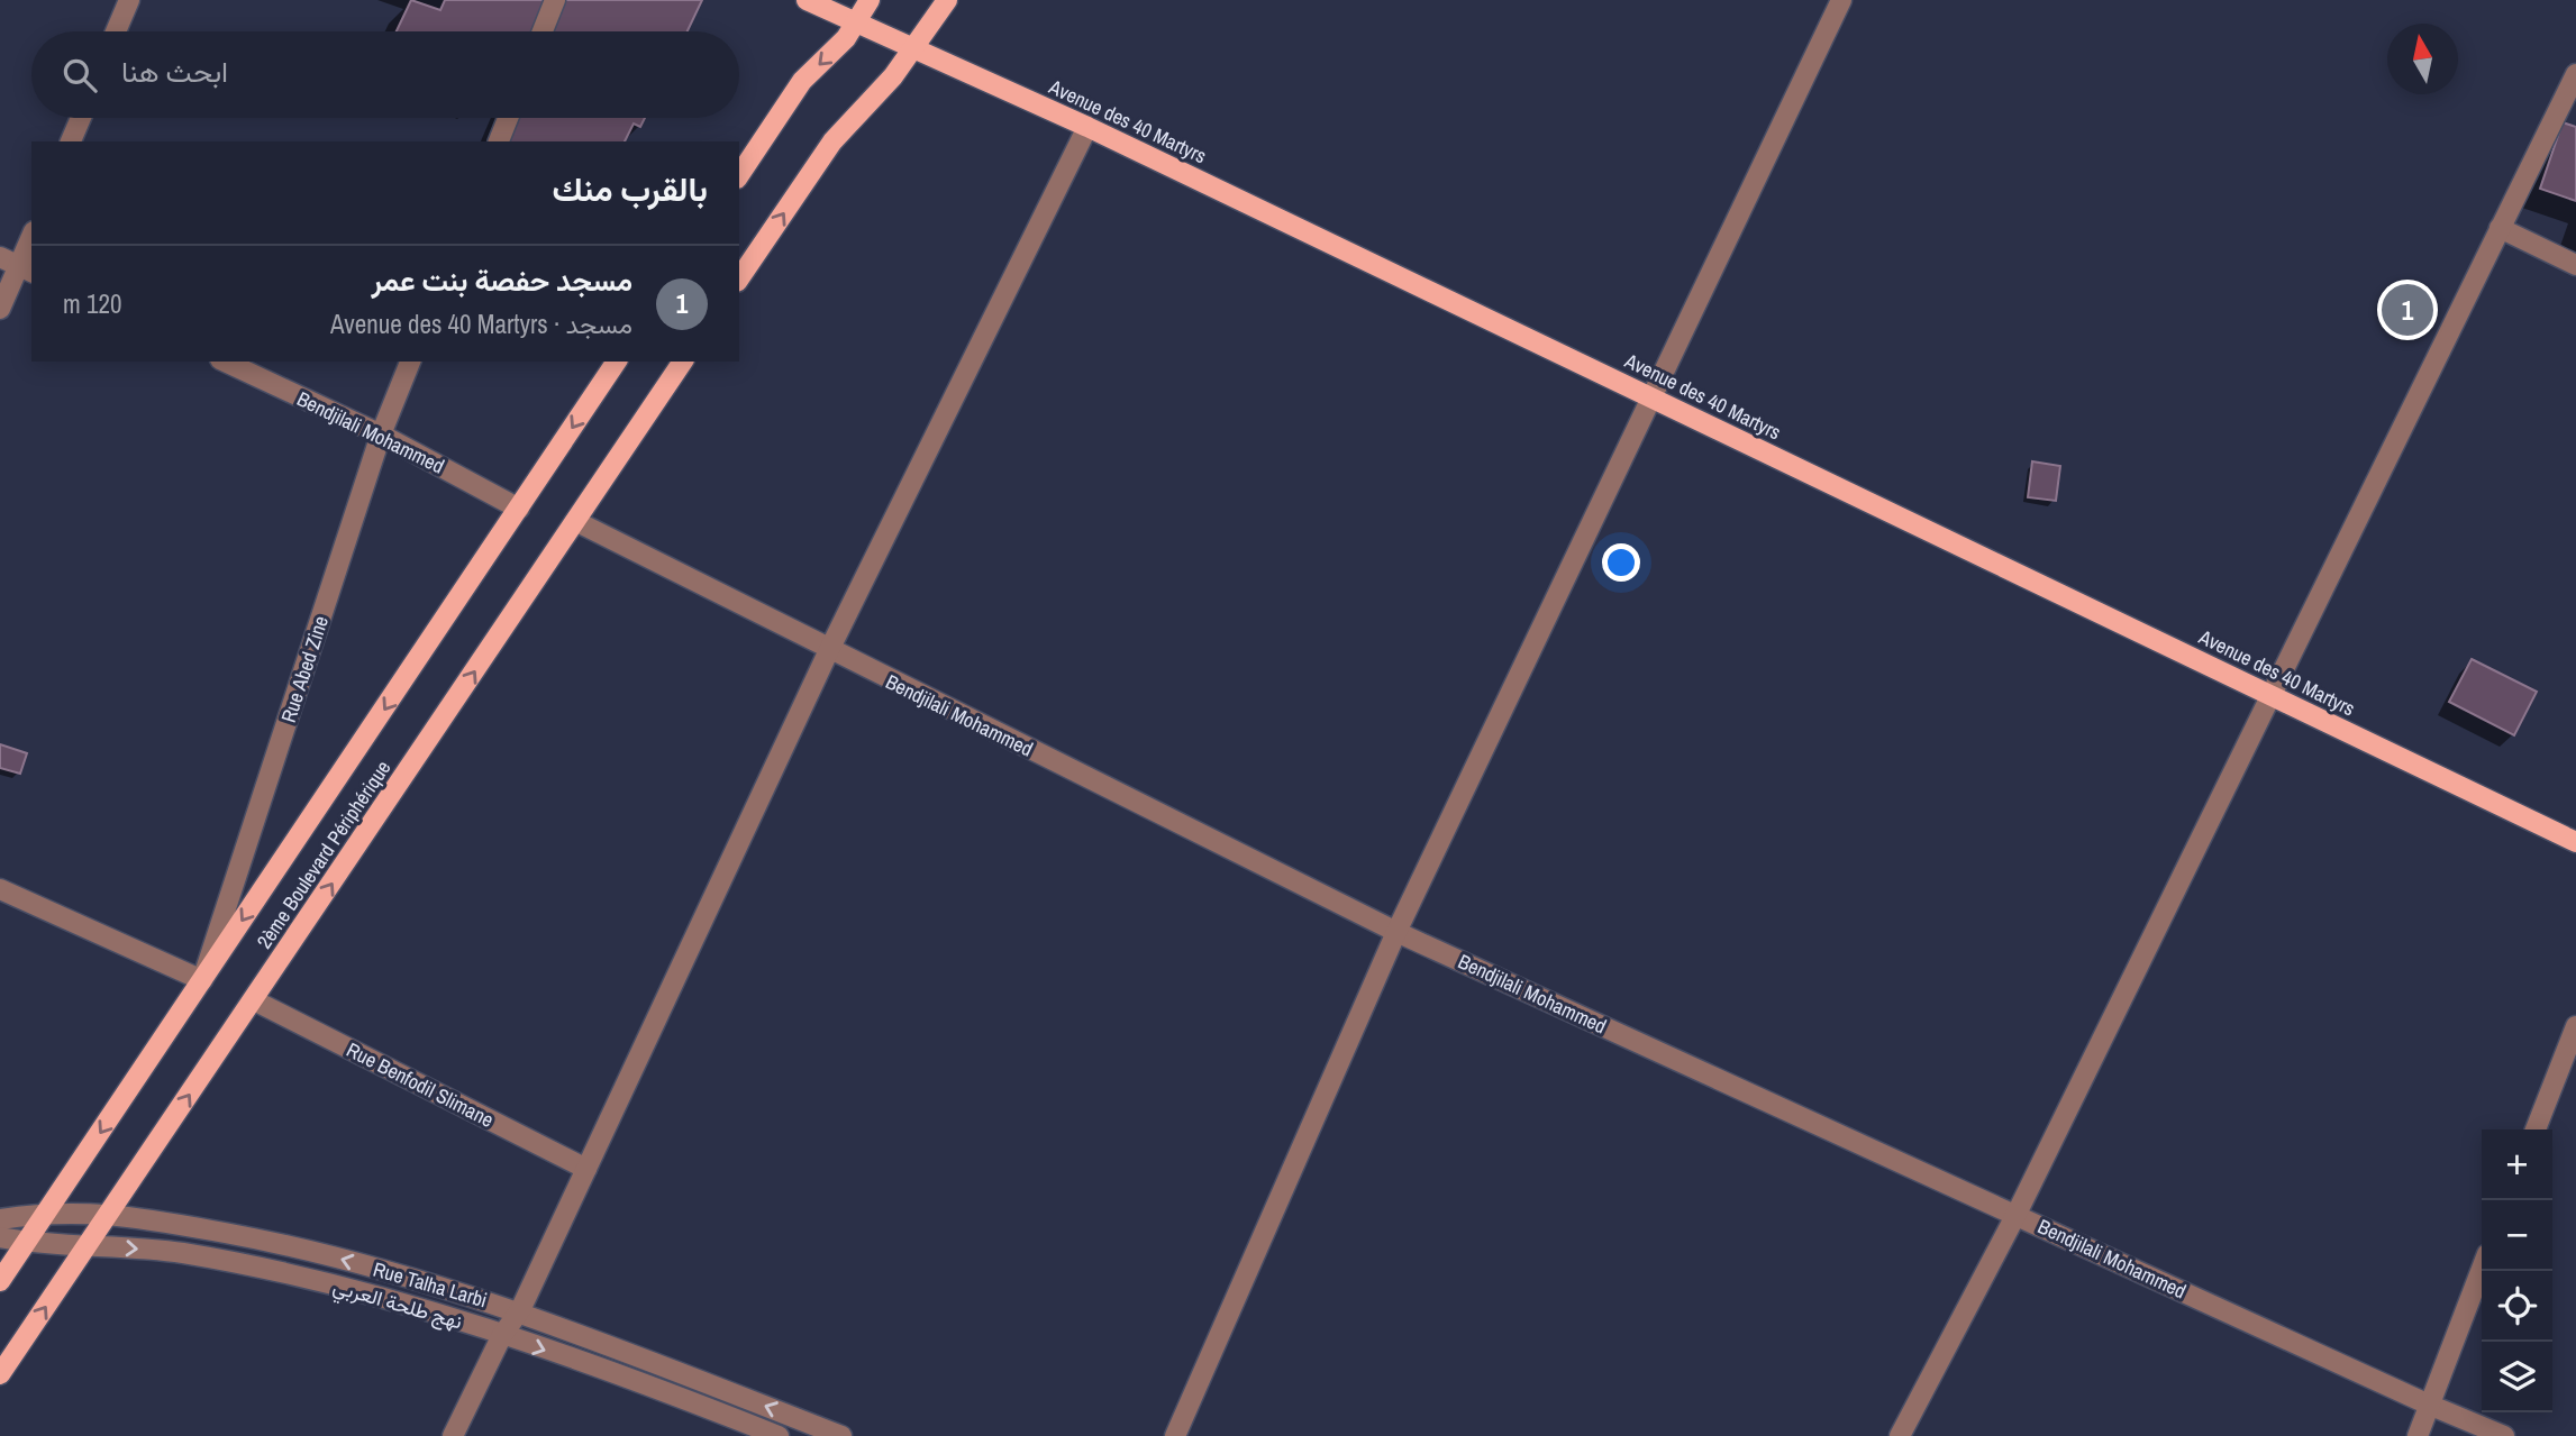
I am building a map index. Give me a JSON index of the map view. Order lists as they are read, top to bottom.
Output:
{
  "streets": {
    "main road": ["Avenue des 40 Martyrs", "2ème Boulevard Périphérique"],
    "street": [
      "Bendjilali Mohammed",
      "Rue Abed Zine",
      "Rue Benfodil Slimane",
      "Rue Talha Larbi",
      "نهج طلحة العربي"
    ]
  },
  "crossings": [
    ["Bendjilali Mohammed", "Rue Abed Zine"],
    ["Bendjilali Mohammed", "2ème Boulevard Périphérique"],
    ["Rue Abed Zine", "2ème Boulevard Périphérique"],
    ["2ème Boulevard Périphérique", "Rue Benfodil Slimane"],
    ["2ème Boulevard Périphérique", "Rue Talha Larbi"],
    ["2ème Boulevard Périphérique", "نهج طلحة العربي"]
  ],
  "one_way": ["Rue Talha Larbi", "نهج طلحة العربي"],
  "north": "top",
  "page": {
    "search": "ابحث هنا",
    "heading": "بالقرب منك",
    "list": [
      {
        "mark": "1",
        "name": "مسجد حفصة بنت عمر",
        "note": "مسجد · Avenue des 40 Martyrs",
        "value": "120 m"
      }
    ],
    "pins": "1",
    "map_buttons": ["+", "−"]
  }
}
